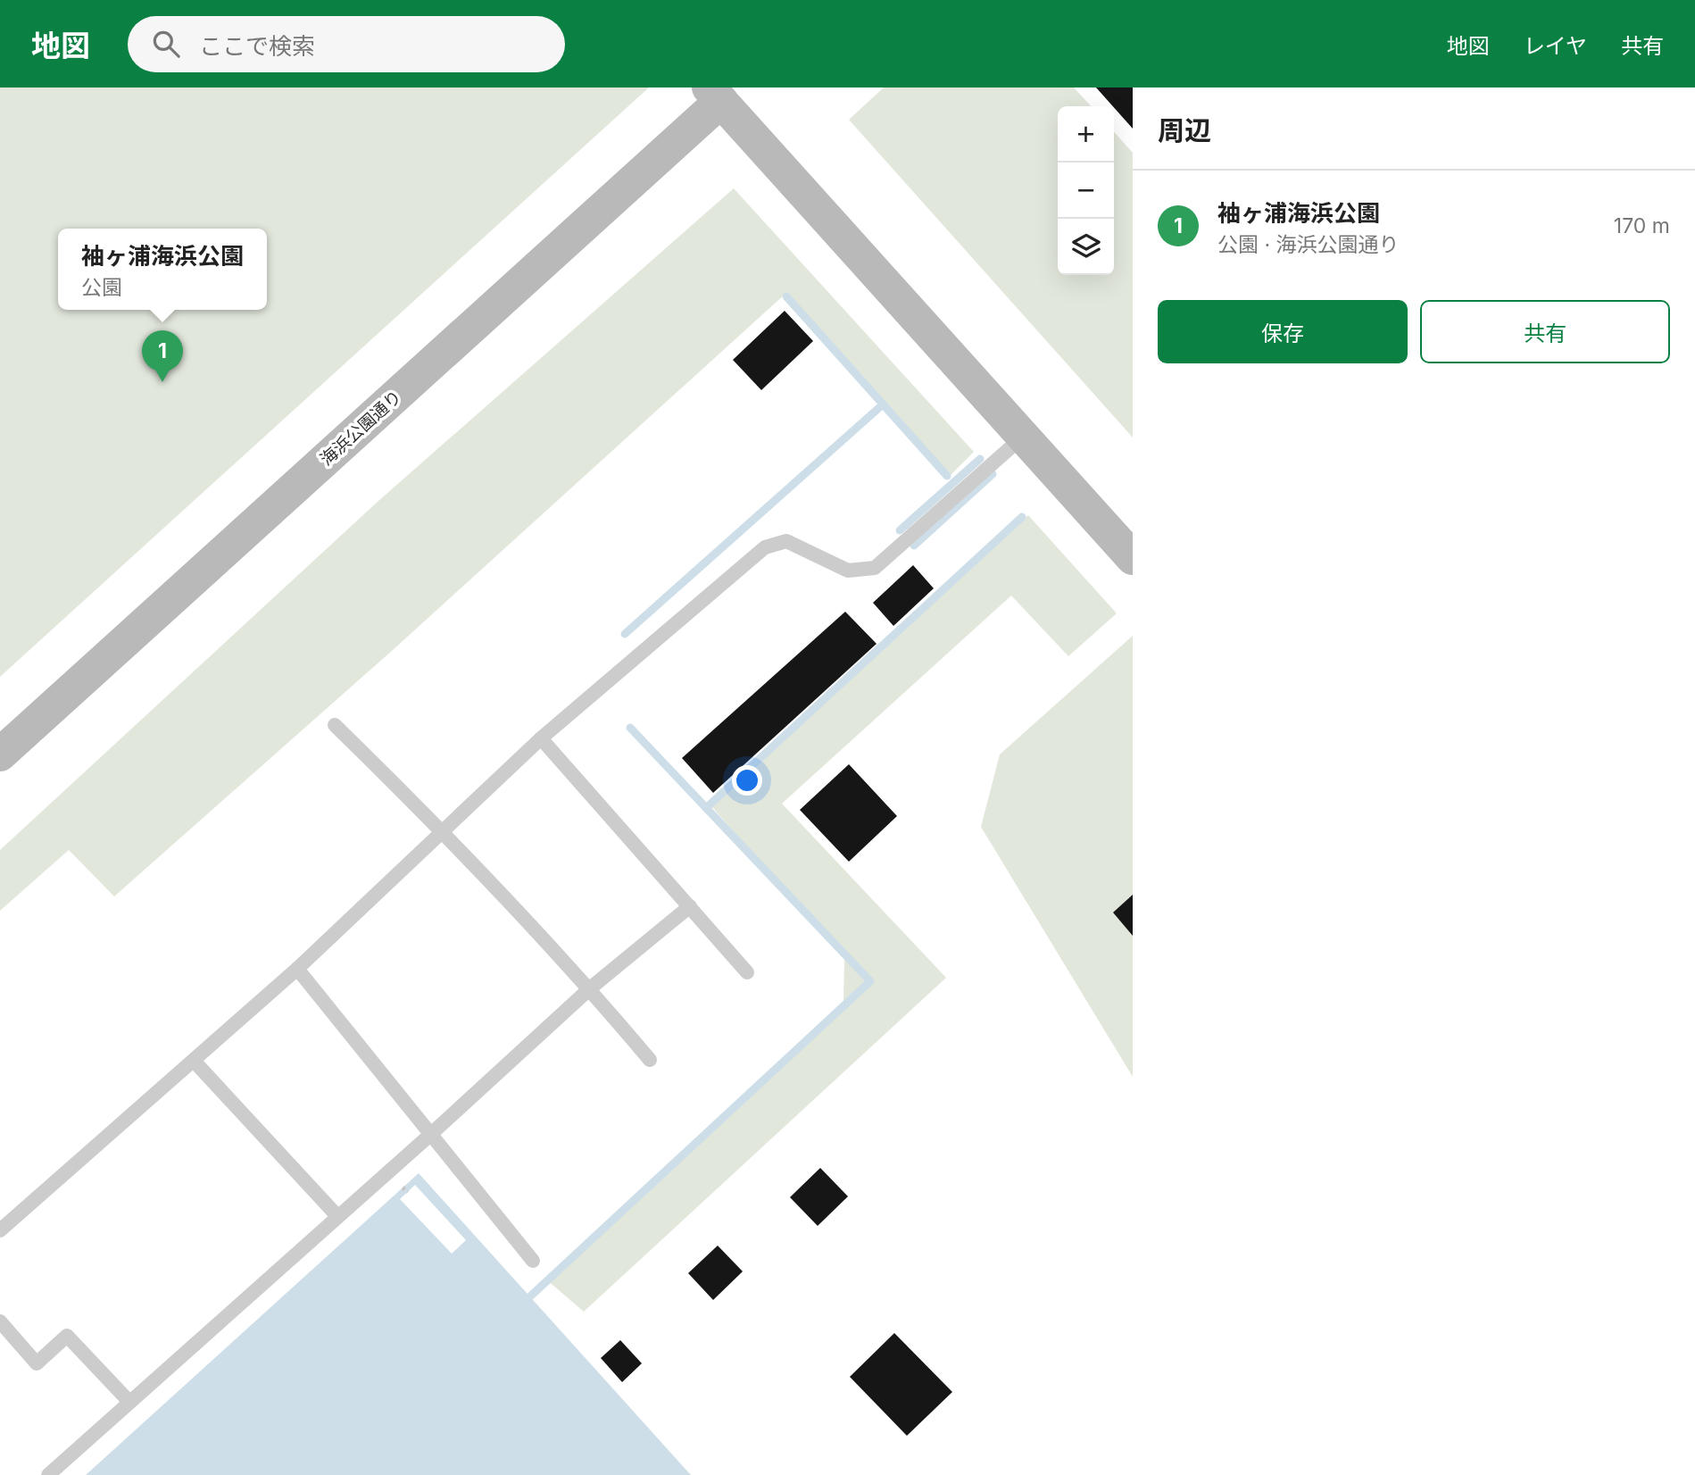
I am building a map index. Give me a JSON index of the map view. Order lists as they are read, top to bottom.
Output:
{
  "streets": {
    "street": ["海浜公園通り"]
  },
  "page": {
    "header": "地図",
    "search": "ここで検索",
    "nav": ["地図", "レイヤ", "共有"],
    "heading": "周辺",
    "map_buttons": ["+", "−"],
    "list": [
      {
        "mark": "1",
        "name": "袖ヶ浦海浜公園",
        "note": "公園 · 海浜公園通り",
        "value": "170 m"
      }
    ],
    "popup": ["袖ヶ浦海浜公園", "公園"],
    "buttons": ["保存", "共有"],
    "pins": "1"
  }
}
